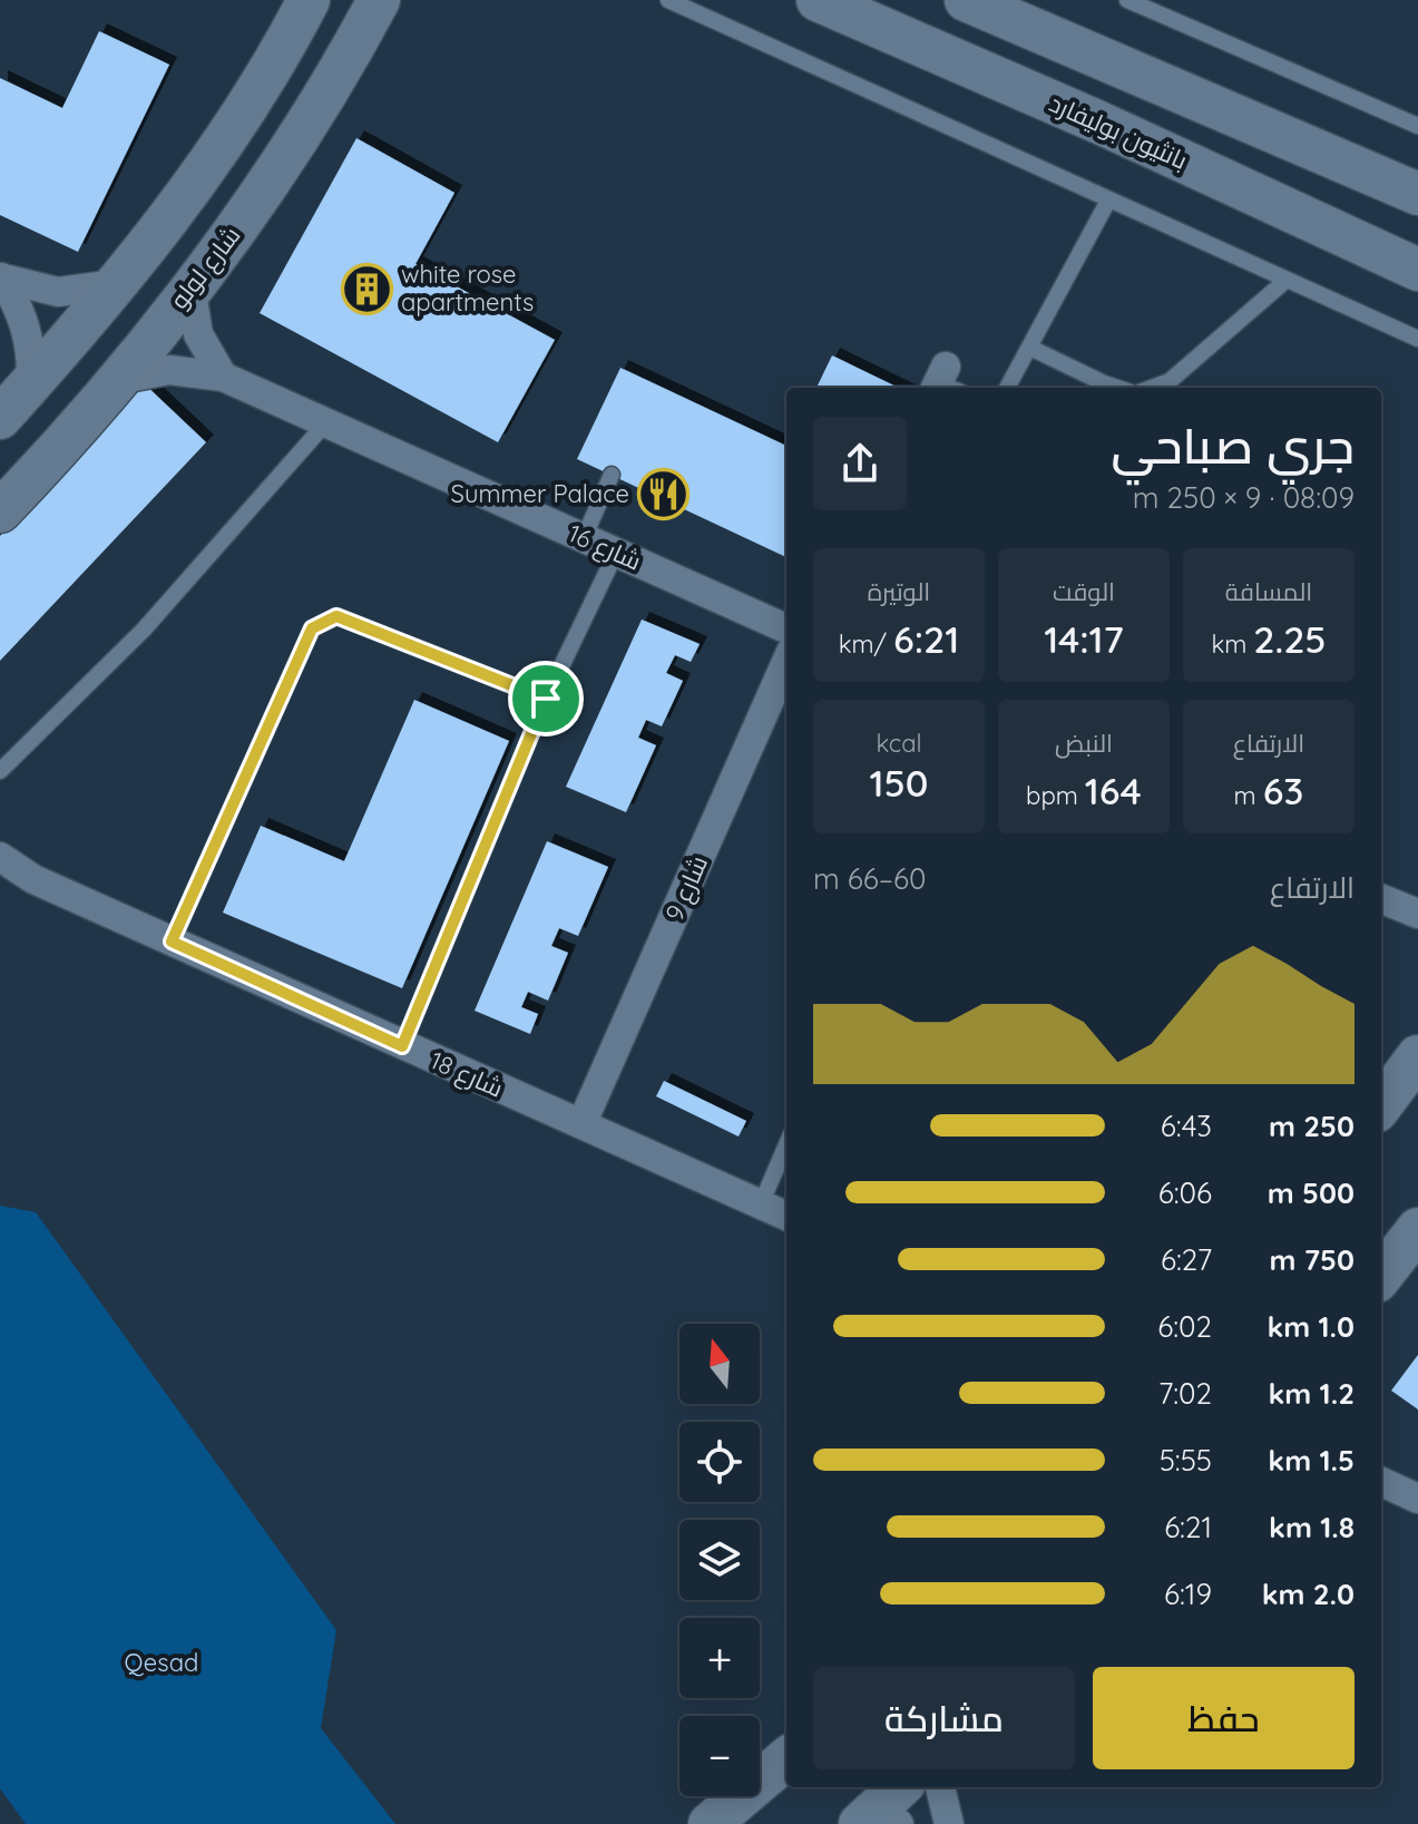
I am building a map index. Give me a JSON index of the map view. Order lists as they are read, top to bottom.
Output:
{
  "streets": {
    "street": [
      "بانثيون بوليفارد",
      "شارع لولو",
      "شارع 16",
      "شارع 9",
      "شارع 18"
    ]
  },
  "crossings": [
    ["شارع لولو", "شارع 16"],
    ["شارع 9", "شارع 18"]
  ],
  "parks": ["Qesad"],
  "places": {
    "building": ["white rose apartments"],
    "restaurant": ["Summer Palace"]
  },
  "north": "top",
  "page": {
    "heading": ["جري صباحي", "08:09 · 9 × 250 m"],
    "stats": [
      ["المسافة", "2.25 km"],
      ["الوقت", "14:17"],
      ["الوتيرة", "6:21 /km"],
      ["الارتفاع", "63 m"],
      ["النبض", "164 bpm"],
      ["kcal", "150"]
    ],
    "chart": ["الارتفاع", "60–66 m"],
    "list": [
      {
        "name": "250 m",
        "note": "6:43"
      },
      {
        "name": "500 m",
        "note": "6:06"
      },
      {
        "name": "750 m",
        "note": "6:27"
      },
      {
        "name": "1.0 km",
        "note": "6:02"
      },
      {
        "name": "1.2 km",
        "note": "7:02"
      },
      {
        "name": "1.5 km",
        "note": "5:55"
      },
      {
        "name": "1.8 km",
        "note": "6:21"
      },
      {
        "name": "2.0 km",
        "note": "6:19"
      }
    ],
    "map_buttons": ["+", "−"],
    "buttons": ["حفظ", "مشاركة"]
  }
}
